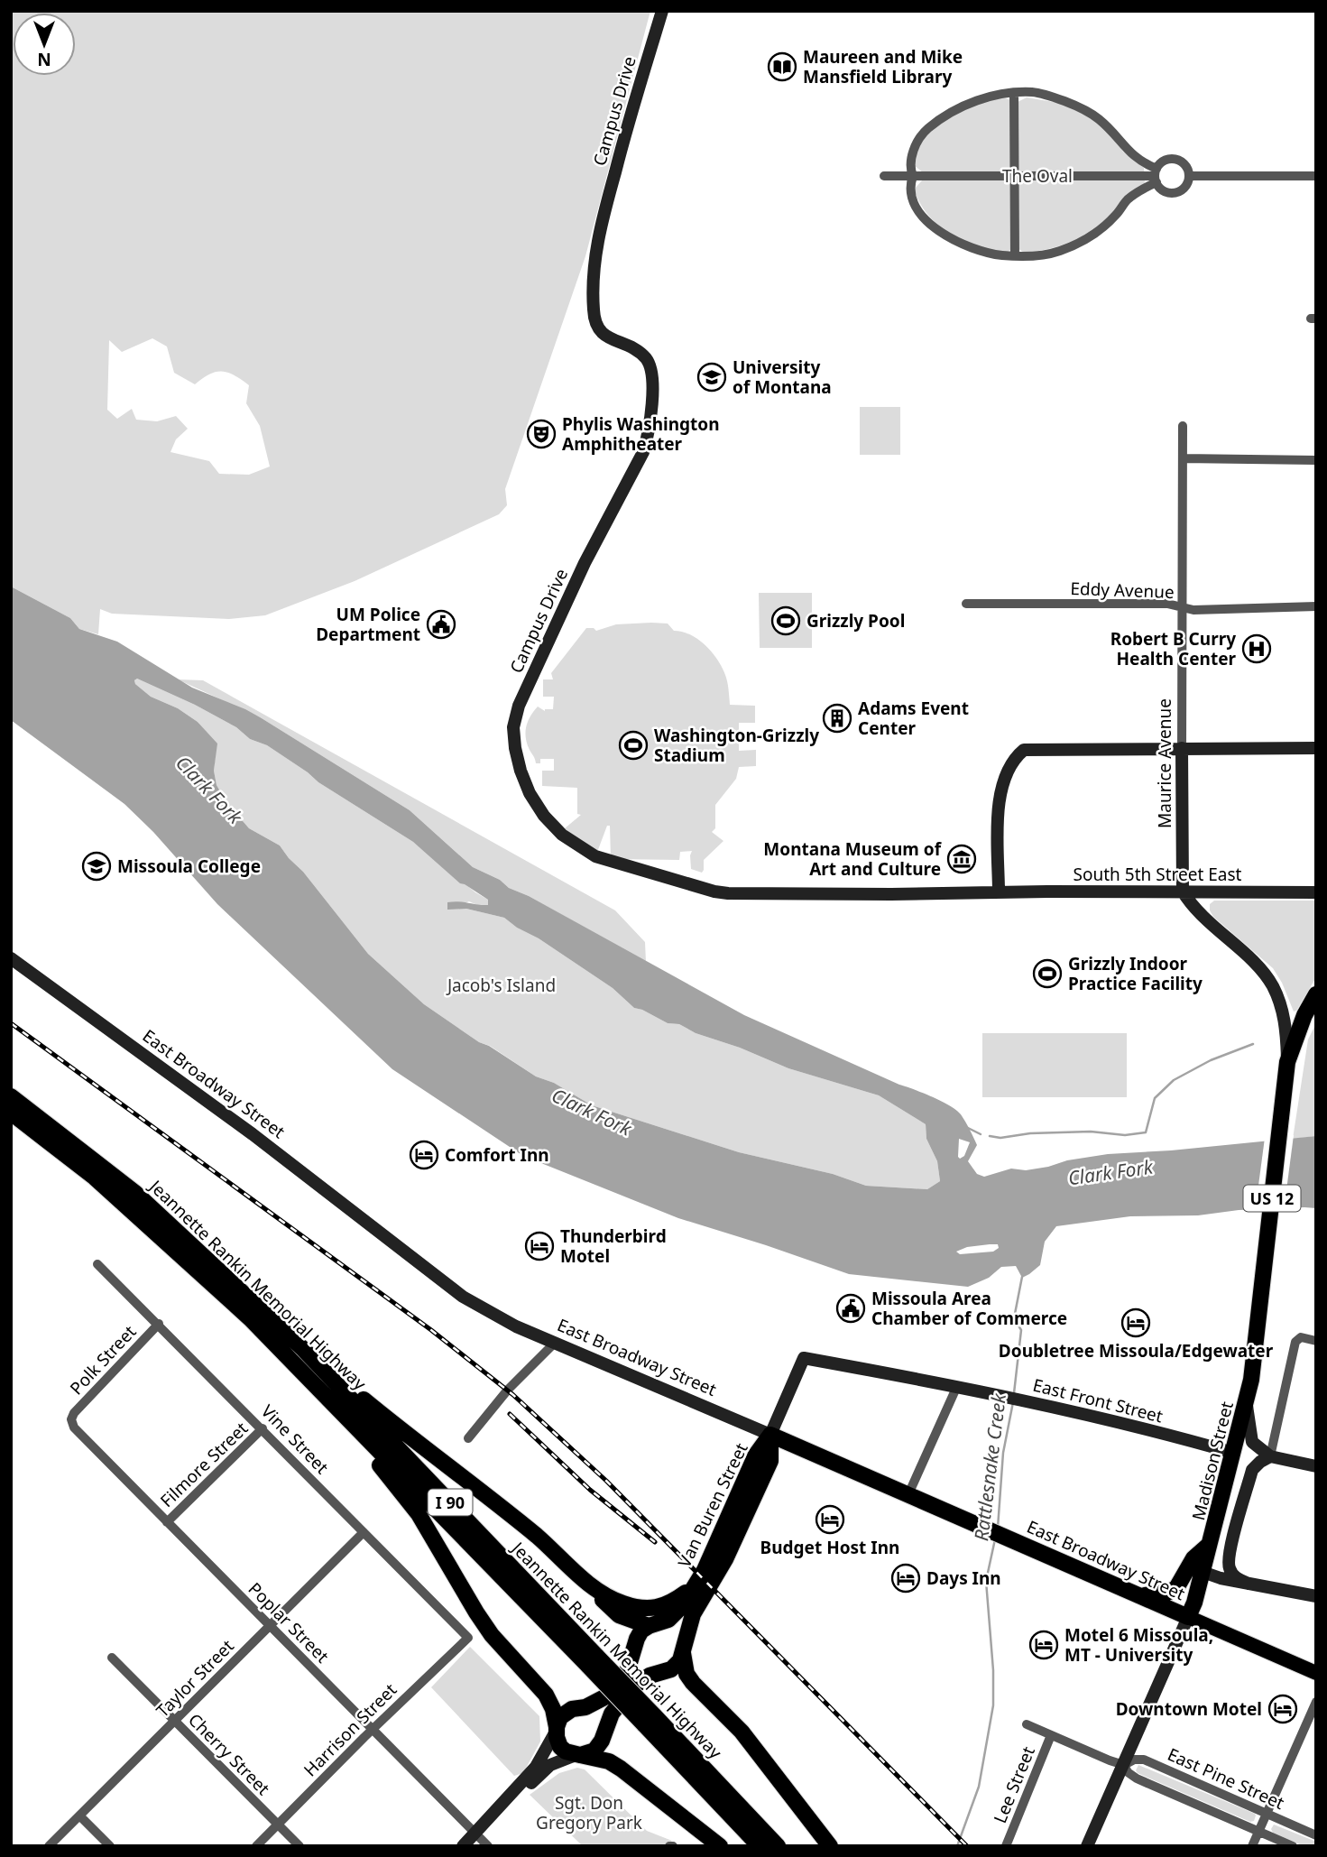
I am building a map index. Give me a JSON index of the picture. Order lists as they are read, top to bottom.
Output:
{
  "streets": {
    "highway": [
      "East Broadway Street",
      "US 12",
      "Jeannette Rankin Memorial Highway",
      "Madison Street",
      "I 90",
      "Van Buren Street"
    ],
    "street": [
      "Campus Drive",
      "Eddy Avenue",
      "Maurice Avenue",
      "South 5th Street East",
      "Polk Street",
      "East Front Street",
      "Vine Street",
      "Filmore Street",
      "Poplar Street",
      "Taylor Street",
      "Harrison Street",
      "Cherry Street",
      "East Pine Street",
      "Lee Street"
    ]
  },
  "crossings": [
    ["Campus Drive", "South 5th Street East"],
    ["Eddy Avenue", "Maurice Avenue"],
    ["Maurice Avenue", "South 5th Street East"],
    ["Maurice Avenue", "US 12"],
    ["South 5th Street East", "US 12"],
    ["East Broadway Street", "US 12"],
    ["East Broadway Street", "East Front Street"],
    ["East Broadway Street", "Madison Street"],
    ["East Broadway Street", "Van Buren Street"],
    ["US 12", "Madison Street"],
    ["Polk Street", "Vine Street"],
    ["Polk Street", "Poplar Street"],
    ["East Front Street", "Madison Street"],
    ["East Front Street", "Van Buren Street"],
    ["Vine Street", "Filmore Street"],
    ["Vine Street", "Taylor Street"],
    ["Vine Street", "Harrison Street"],
    ["Madison Street", "East Pine Street"],
    ["Filmore Street", "Poplar Street"],
    ["Poplar Street", "Taylor Street"],
    ["Poplar Street", "Harrison Street"],
    ["Taylor Street", "Cherry Street"],
    ["Harrison Street", "Cherry Street"],
    ["East Pine Street", "Lee Street"]
  ],
  "water": ["Clark Fork", "Rattlesnake Creek"],
  "parks": ["The Oval", "Jacob's Island", "Sgt. Don Gregory Park"],
  "places": {
    "library": ["Maureen and Mike Mansfield Library"],
    "school or university": ["University of Montana", "Missoula College"],
    "theatre": ["Phylis Washington Amphitheater"],
    "sports": ["Grizzly Pool", "Washington-Grizzly Stadium", "Grizzly Indoor Practice Facility"],
    "public building": ["UM Police Department", "Missoula Area Chamber of Commerce"],
    "hospital": ["Robert B Curry Health Center"],
    "building": ["Adams Event Center"],
    "museum": ["Montana Museum of Art and Culture"],
    "hotel": [
      "Comfort Inn",
      "Thunderbird Motel",
      "Doubletree Missoula/Edgewater",
      "Budget Host Inn",
      "Days Inn",
      "Motel 6 Missoula, MT - University",
      "Downtown Motel"
    ]
  },
  "north": "bottom"
}
